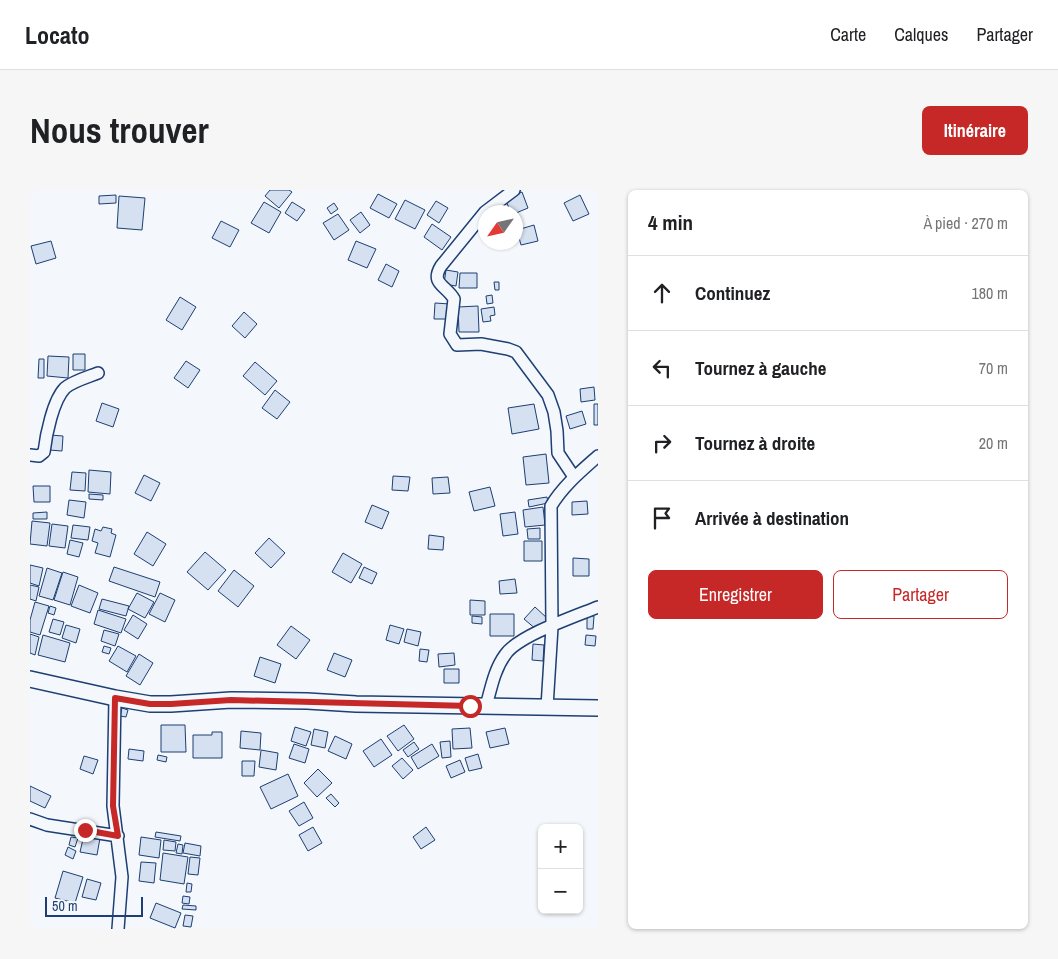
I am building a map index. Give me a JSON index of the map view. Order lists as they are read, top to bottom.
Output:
{
  "scale_bar": "50 m",
  "north": "bottom left",
  "page": {
    "header": "Locato",
    "nav": ["Carte", "Calques", "Partager"],
    "buttons": [
      "Itinéraire",
      ["Enregistrer", "Partager"]
    ],
    "title": "Nous trouver",
    "heading": ["4 min", "À pied · 270 m"],
    "list": [
      ["Continuez", "180 m"],
      ["Tournez à gauche", "70 m"],
      ["Tournez à droite", "20 m"],
      "Arrivée à destination"
    ],
    "map_buttons": ["+", "−"],
    "scale": "50 m"
  }
}
